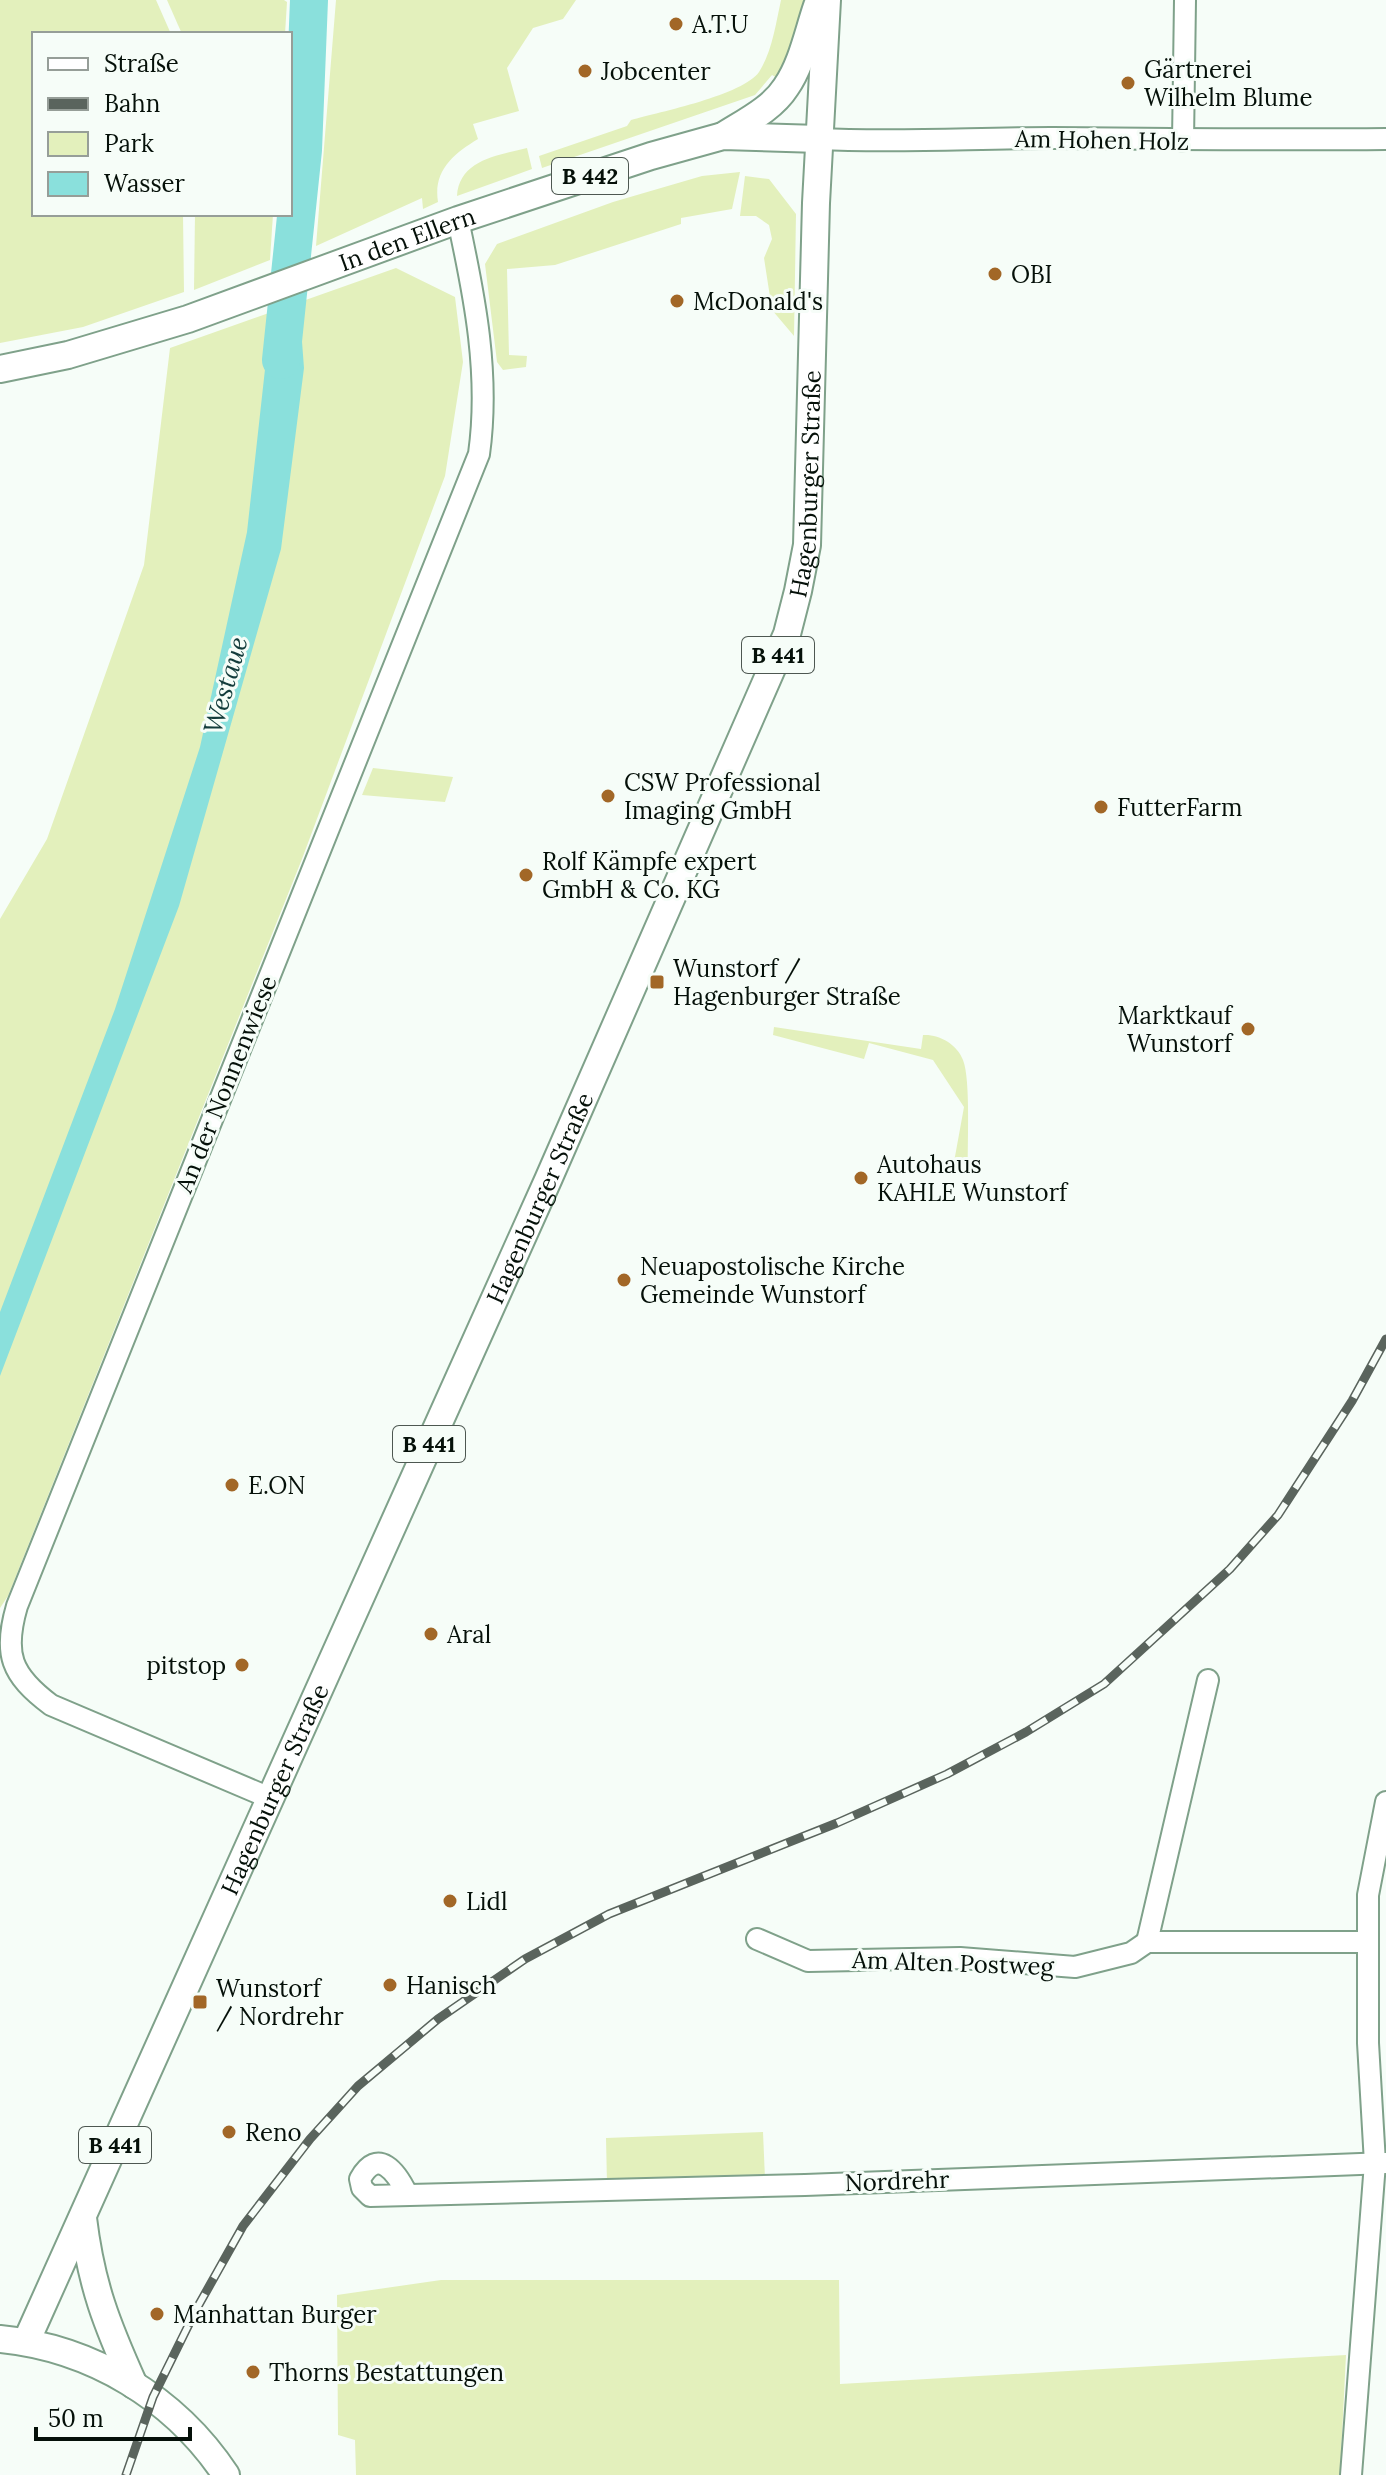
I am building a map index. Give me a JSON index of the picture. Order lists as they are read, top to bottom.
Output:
{
  "streets": {
    "main road": [
      "B 442",
      "In den Ellern",
      "Hagenburger Straße",
      "B 441"
    ],
    "street": [
      "Am Hohen Holz",
      "An der Nonnenwiese",
      "Am Alten Postweg",
      "Nordrehr"
    ]
  },
  "crossings": [
    ["Am Hohen Holz", "In den Ellern"],
    ["Am Hohen Holz", "Hagenburger Straße"],
    ["In den Ellern", "Hagenburger Straße"],
    ["In den Ellern", "An der Nonnenwiese"],
    ["Hagenburger Straße", "An der Nonnenwiese"]
  ],
  "water": ["Westaue"],
  "places": {
    "other": [
      "A.T.U",
      "Jobcenter",
      "Gärtnerei Wilhelm Blume",
      "OBI",
      "McDonald's",
      "CSW Professional Imaging GmbH",
      "FutterFarm",
      "Rolf Kämpfe expert GmbH & Co. KG",
      "Marktkauf Wunstorf",
      "Autohaus KAHLE Wunstorf",
      "Neuapostolische Kirche Gemeinde Wunstorf",
      "E.ON",
      "Aral",
      "pitstop",
      "Lidl",
      "Hanisch",
      "Reno",
      "Manhattan Burger",
      "Thorns Bestattungen"
    ],
    "transit": ["Wunstorf / Hagenburger Straße", "Wunstorf / Nordrehr"]
  },
  "legend": [
    "Straße",
    "Bahn",
    "Park",
    "Wasser"
  ],
  "scale_bar": "50 m"
}
